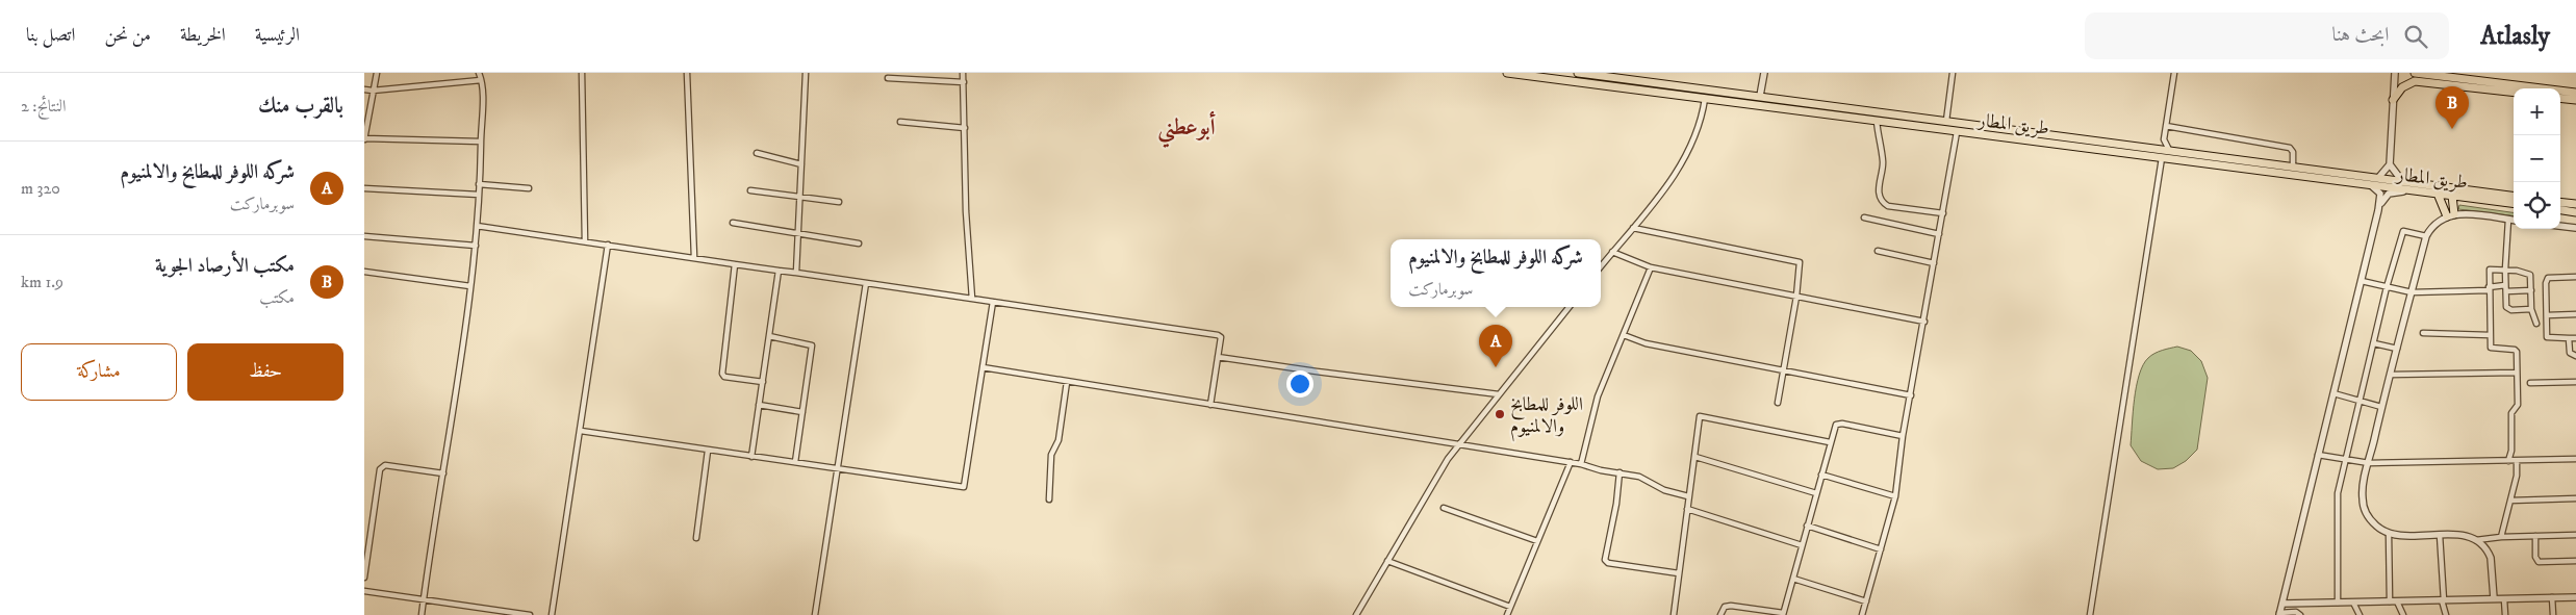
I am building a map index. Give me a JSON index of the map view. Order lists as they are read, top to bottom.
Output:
{
  "streets": {
    "main road": ["طريق المطار"]
  },
  "districts": ["أبوعطني"],
  "places": ["اللوفر للمطابخ والالمنيوم"],
  "page": {
    "header": "Atlasly",
    "search": "ابحث هنا",
    "nav": [
      "الرئيسية",
      "الخريطة",
      "من نحن",
      "اتصل بنا"
    ],
    "heading": ["بالقرب منك", "النتائج: 2"],
    "pins": ["B", "A"],
    "map_buttons": ["+", "−"],
    "list": [
      {
        "mark": "A",
        "name": "شركه اللوفر للمطابخ والالمنيوم",
        "note": "سوبرماركت",
        "value": "320 m"
      },
      {
        "mark": "B",
        "name": "مكتب الأرصاد الجوية",
        "note": "مكتب",
        "value": "1.9 km"
      }
    ],
    "popup": ["شركه اللوفر للمطابخ والالمنيوم", "سوبرماركت"],
    "buttons": ["حفظ", "مشاركة"]
  }
}
